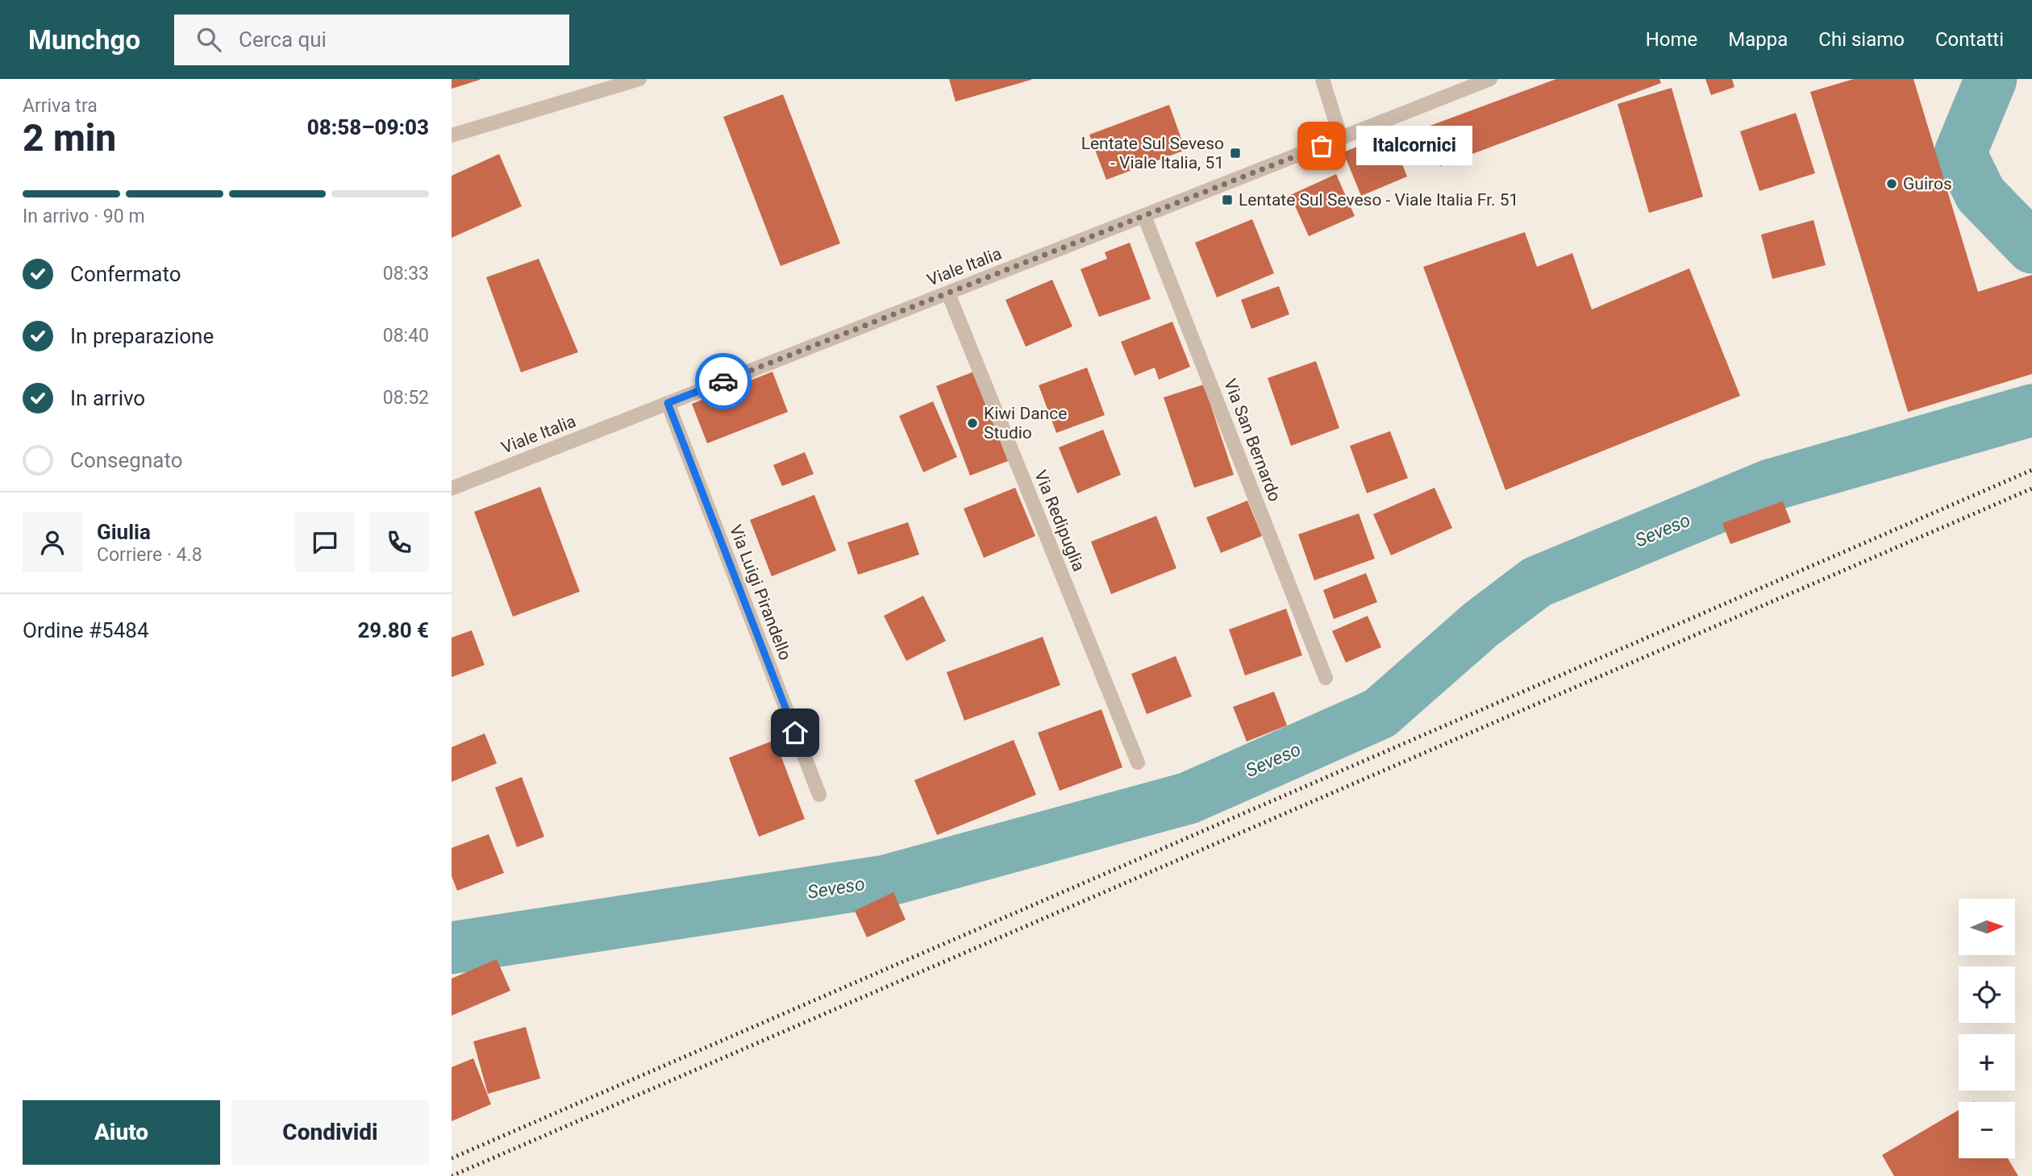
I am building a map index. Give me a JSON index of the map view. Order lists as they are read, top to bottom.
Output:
{
  "streets": {
    "street": [
      "Viale Italia",
      "Via San Bernardo",
      "Via Redipuglia",
      "Via Luigi Pirandello"
    ]
  },
  "crossings": [
    ["Viale Italia", "Via San Bernardo"],
    ["Viale Italia", "Via Redipuglia"],
    ["Viale Italia", "Via Luigi Pirandello"]
  ],
  "water": ["Seveso"],
  "places": {
    "other": ["Italcornici", "Guiros", "Kiwi Dance Studio"],
    "transit": ["Lentate Sul Seveso - Viale Italia, 51", "Lentate Sul Seveso - Viale Italia Fr. 51"]
  },
  "north": "right",
  "page": {
    "header": "Munchgo",
    "search": "Cerca qui",
    "nav": [
      "Home",
      "Mappa",
      "Chi siamo",
      "Contatti"
    ],
    "heading": ["2 min", "Arriva tra", "08:58–09:03"],
    "panel": [
      "Giulia",
      "Corriere · 4.8",
      "Ordine #5484",
      "29.80 €"
    ],
    "bubble": "Italcornici",
    "bar": "In arrivo · 90 m",
    "list": [
      ["Confermato", "08:33"],
      ["In preparazione", "08:40"],
      ["In arrivo", "08:52"],
      "Consegnato"
    ],
    "map_buttons": ["+", "−"],
    "buttons": ["Aiuto", "Condividi"]
  }
}
